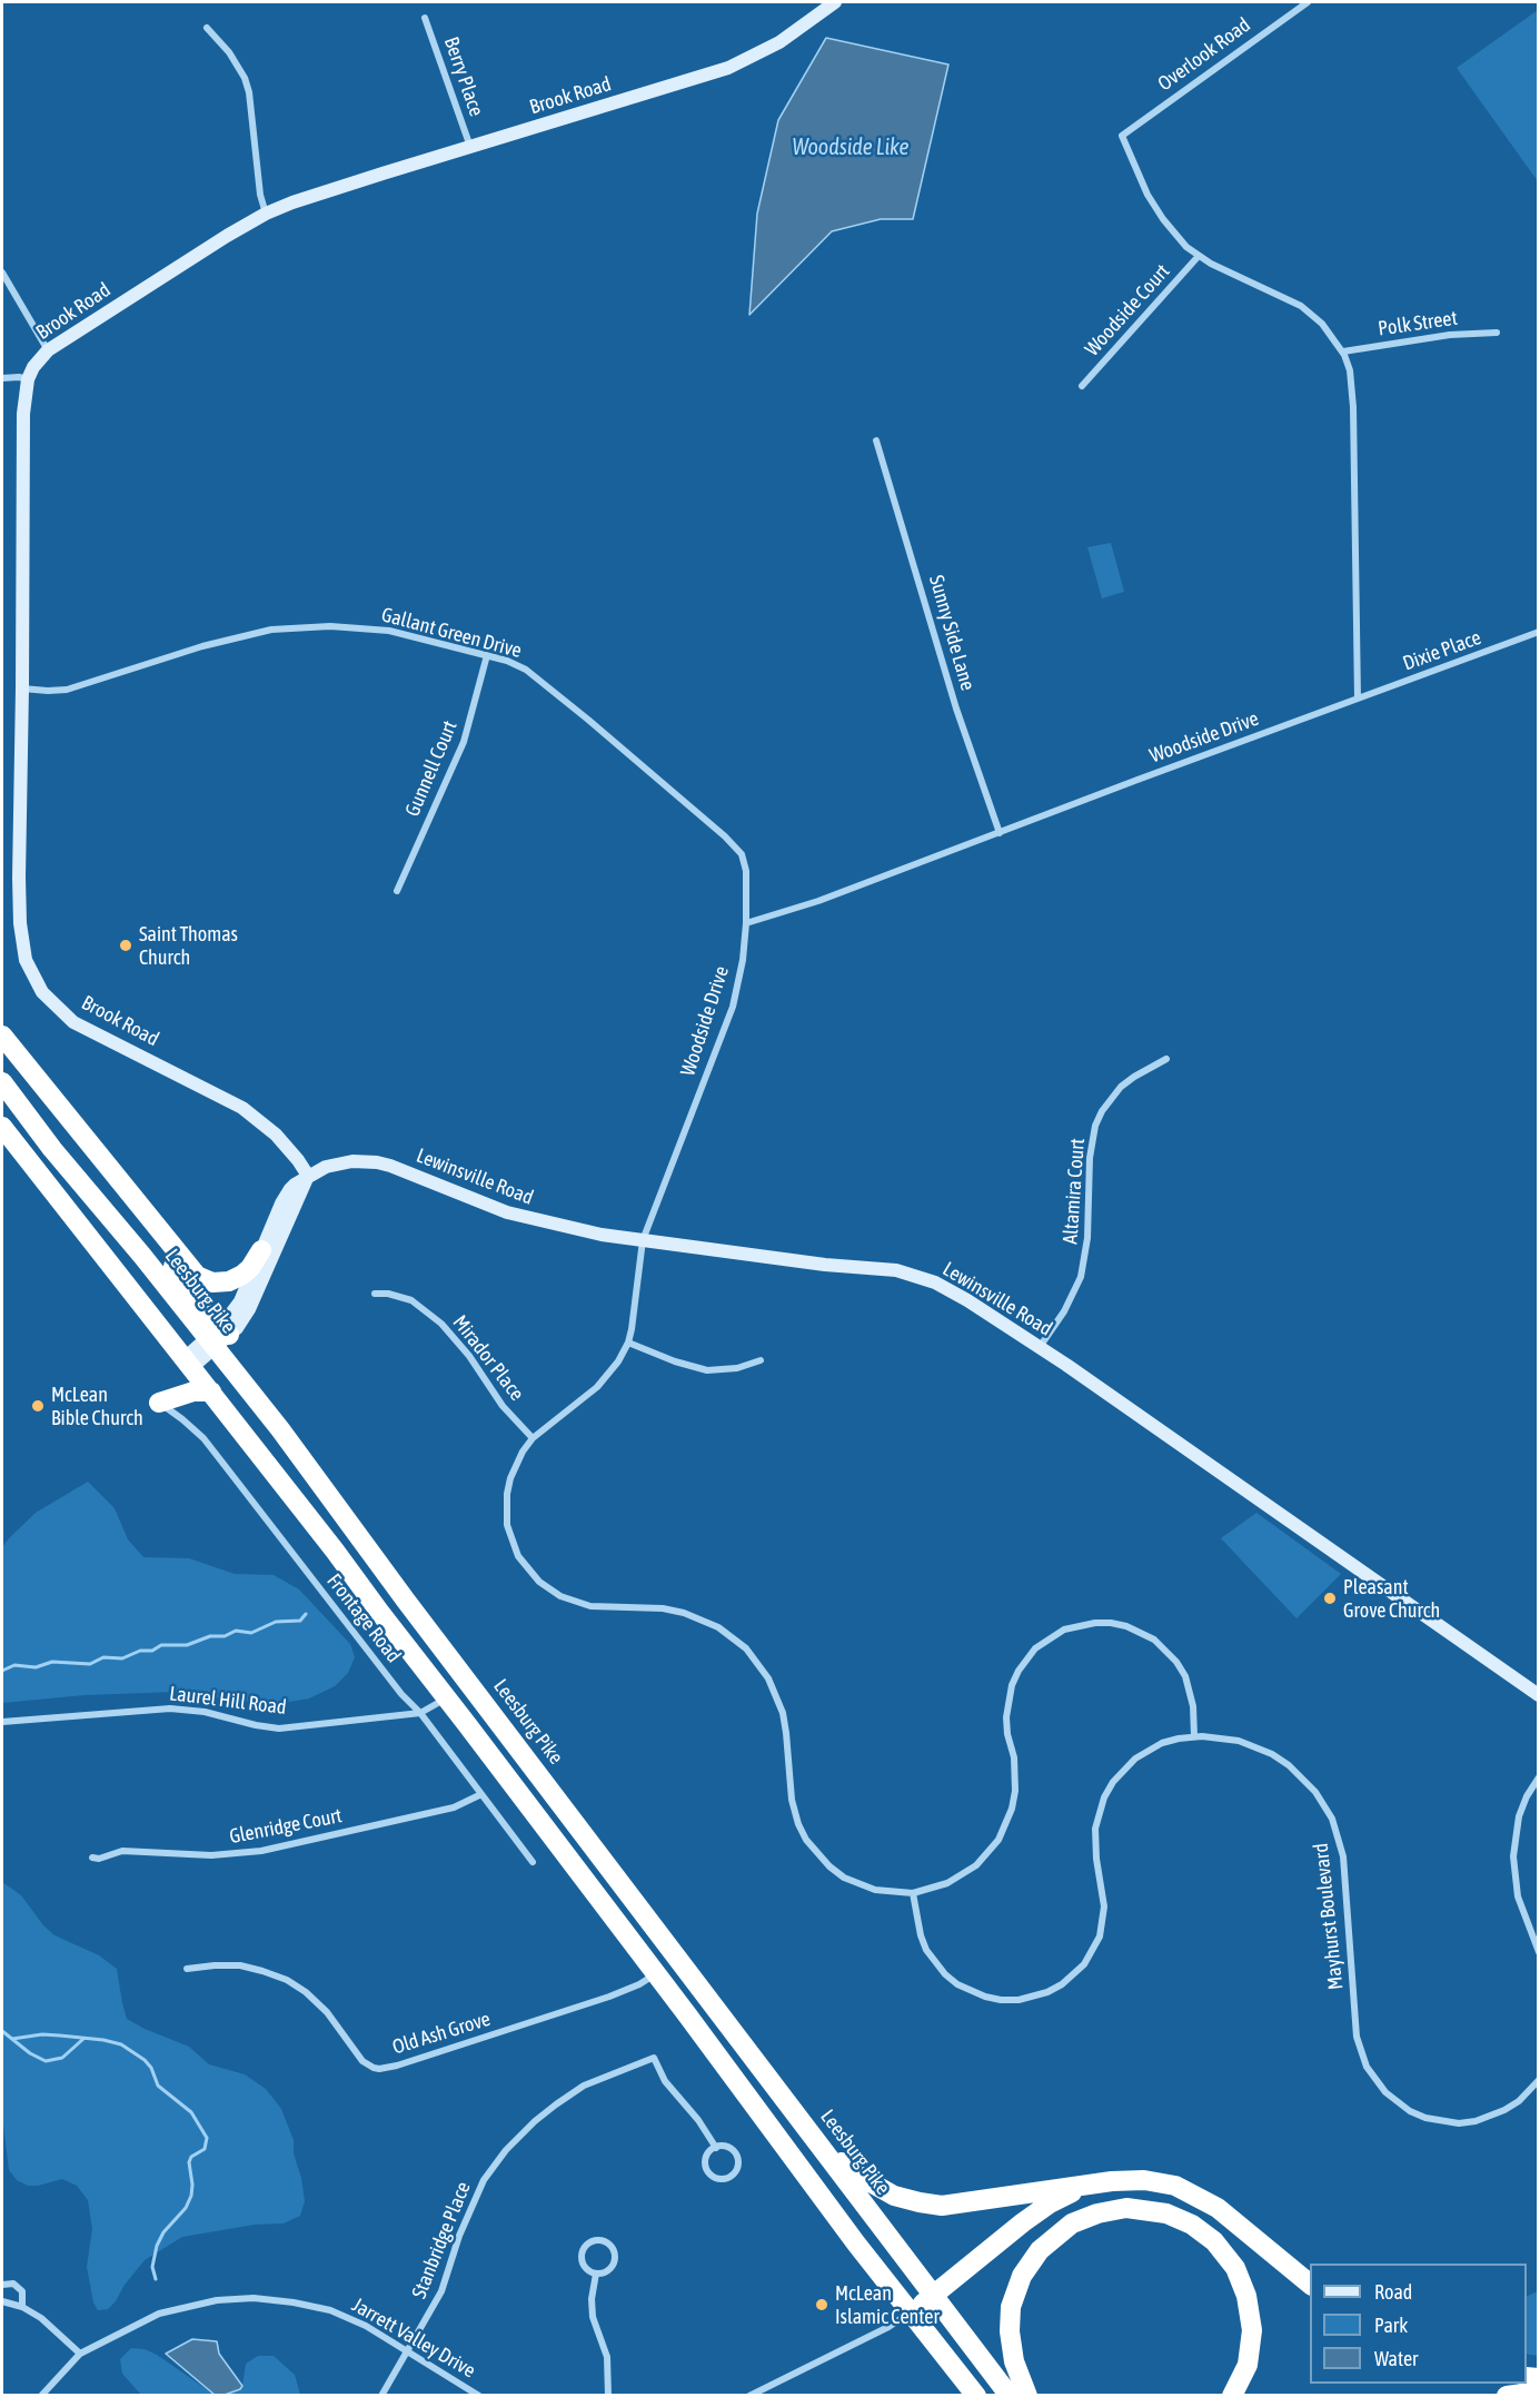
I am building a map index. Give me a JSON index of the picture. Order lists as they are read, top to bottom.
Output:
{
  "streets": {
    "highway": ["Leesburg Pike"],
    "street": [
      "Overlook Road",
      "Berry Place",
      "Brook Road",
      "Woodside Court",
      "Polk Street",
      "Gallant Green Drive",
      "Sunny Side Lane",
      "Dixie Place",
      "Woodside Drive",
      "Gunnell Court",
      "Lewinsville Road",
      "Altamira Court",
      "Mirador Place",
      "Frontage Road",
      "Laurel Hill Road",
      "Glenridge Court",
      "Mayhurst Boulevard",
      "Old Ash Grove",
      "Stanbridge Place",
      "Jarrett Valley Drive"
    ]
  },
  "crossings": [
    ["Overlook Road", "Woodside Court"],
    ["Berry Place", "Brook Road"],
    ["Brook Road", "Gallant Green Drive"],
    ["Brook Road", "Lewinsville Road"],
    ["Gallant Green Drive", "Woodside Drive"],
    ["Gallant Green Drive", "Gunnell Court"],
    ["Sunny Side Lane", "Woodside Drive"],
    ["Dixie Place", "Woodside Drive"],
    ["Woodside Drive", "Lewinsville Road"],
    ["Lewinsville Road", "Altamira Court"],
    ["Lewinsville Road", "Leesburg Pike"],
    ["Frontage Road", "Laurel Hill Road"],
    ["Frontage Road", "Glenridge Court"],
    ["Stanbridge Place", "Jarrett Valley Drive"]
  ],
  "water": ["Woodside Like"],
  "places": [
    "Saint Thomas Church",
    "McLean Bible Church",
    "Pleasant Grove Church",
    "McLean Islamic Center"
  ],
  "legend": ["Road", "Park", "Water"]
}
